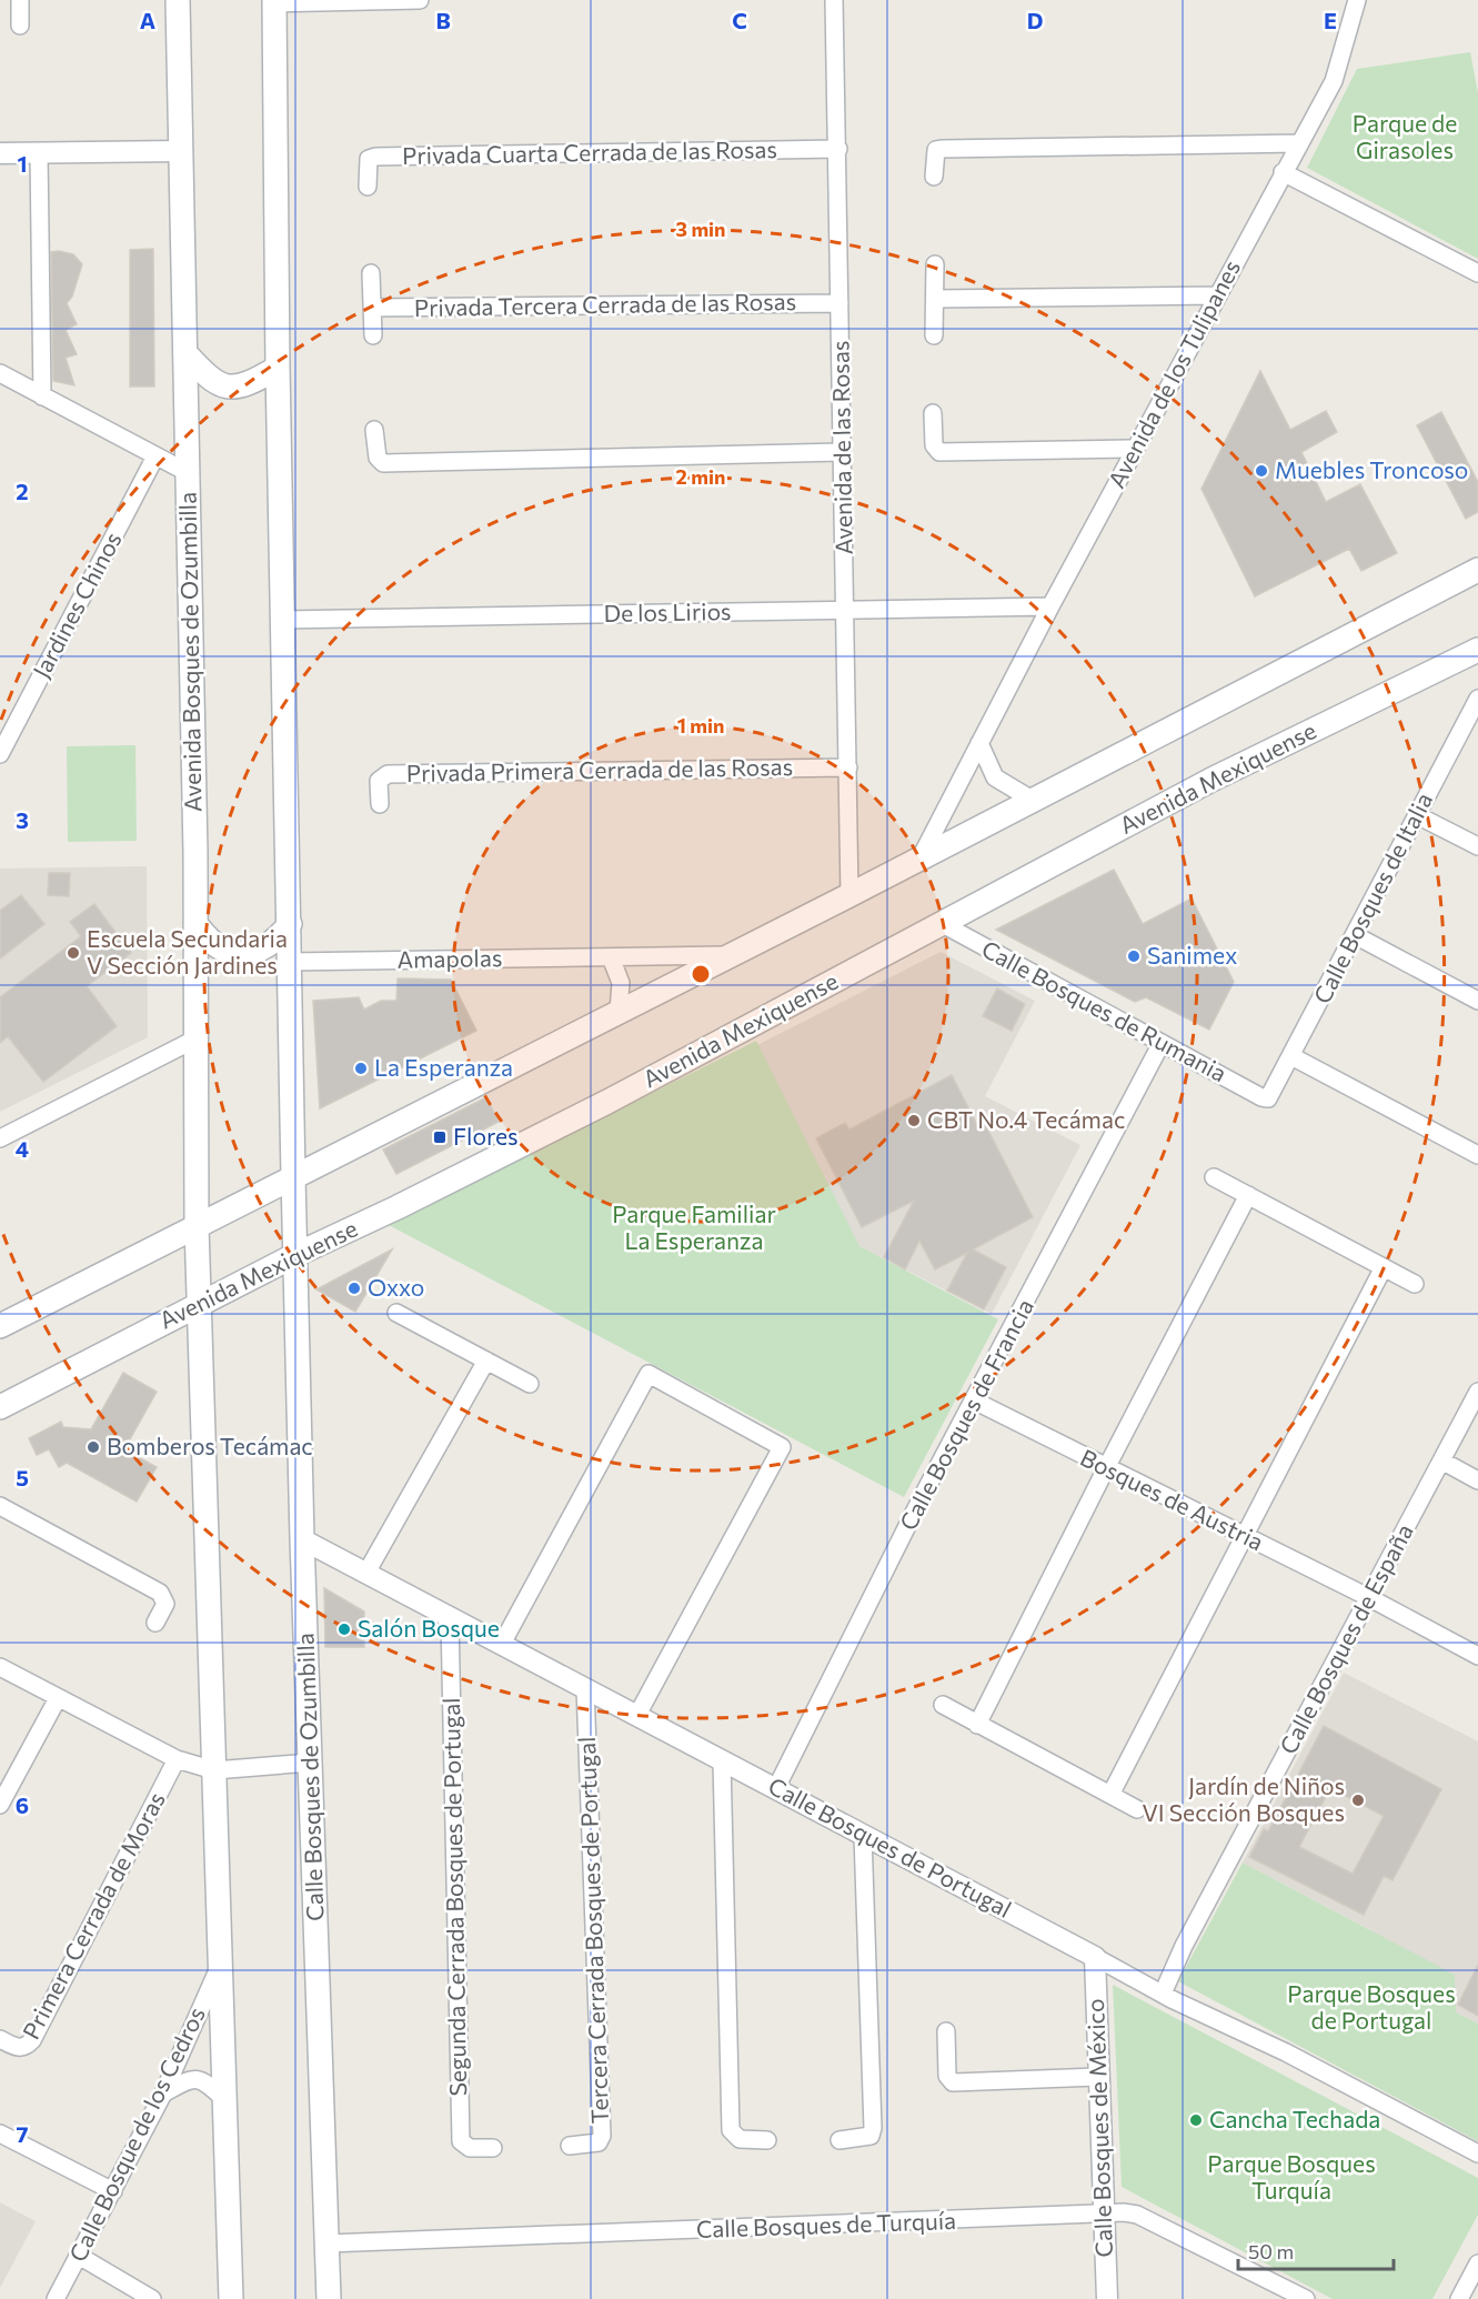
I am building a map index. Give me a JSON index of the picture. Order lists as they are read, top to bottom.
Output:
{
  "streets": {
    "main road": ["Avenida Bosques de Ozumbilla", "Avenida Mexiquense", "Calle Bosques de Ozumbilla"],
    "street": [
      "Privada Cuarta Cerrada de las Rosas",
      "Privada Tercera Cerrada de las Rosas",
      "Avenida de los Tulipanes",
      "Avenida de las Rosas",
      "Jardines Chinos",
      "De los Lirios",
      "Privada Primera Cerrada de las Rosas",
      "Calle Bosques de Italia",
      "Amapolas",
      "Calle Bosques de Rumania",
      "Calle Bosques de Francia",
      "Bosques de Austria",
      "Calle Bosques de España",
      "Calle Bosques de Portugal",
      "Segunda Cerrada Bosques de Portugal",
      "Primera Cerrada de Moras",
      "Tercera Cerrada Bosques de Portugal",
      "Calle Bosques de México",
      "Calle Bosque de los Cedros",
      "Calle Bosques de Turquía"
    ]
  },
  "crossings": [
    ["Privada Cuarta Cerrada de las Rosas", "Avenida de las Rosas"],
    ["Privada Tercera Cerrada de las Rosas", "Avenida de las Rosas"],
    ["Avenida de los Tulipanes", "De los Lirios"],
    ["Avenida de las Rosas", "De los Lirios"],
    ["Avenida de las Rosas", "Privada Primera Cerrada de las Rosas"],
    ["Avenida Bosques de Ozumbilla", "Avenida Mexiquense"],
    ["Avenida Mexiquense", "Calle Bosques de Rumania"],
    ["Avenida Mexiquense", "Calle Bosques de Ozumbilla"],
    ["Calle Bosques de Italia", "Calle Bosques de Rumania"],
    ["Calle Bosques de Rumania", "Calle Bosques de Francia"],
    ["Calle Bosques de Francia", "Bosques de Austria"],
    ["Calle Bosques de Francia", "Calle Bosques de Portugal"],
    ["Bosques de Austria", "Calle Bosques de España"],
    ["Calle Bosques de España", "Calle Bosques de Portugal"],
    ["Calle Bosques de Ozumbilla", "Calle Bosques de Portugal"],
    ["Calle Bosques de Ozumbilla", "Calle Bosques de Turquía"],
    ["Calle Bosques de Portugal", "Segunda Cerrada Bosques de Portugal"],
    ["Calle Bosques de Portugal", "Tercera Cerrada Bosques de Portugal"],
    ["Calle Bosques de Portugal", "Calle Bosques de México"],
    ["Calle Bosques de México", "Calle Bosques de Turquía"]
  ],
  "parks": [
    "Parque de Girasoles",
    "Parque Familiar La Esperanza",
    "Parque Bosques de Portugal",
    "Parque Bosques Turquía"
  ],
  "places": {
    "other": [
      "Muebles Troncoso",
      "Escuela Secundaria V Sección Jardines",
      "Sanimex",
      "La Esperanza",
      "CBT No.4 Tecámac",
      "Oxxo",
      "Bomberos Tecámac",
      "Salón Bosque",
      "Jardín de Niños VI Sección Bosques",
      "Cancha Techada"
    ],
    "transit": ["Flores"]
  },
  "scale_bar": "50 m",
  "grid": {
    "columns": [
      "A",
      "B",
      "C",
      "D",
      "E"
    ],
    "rows": [
      "1",
      "2",
      "3",
      "4",
      "5",
      "6",
      "7"
    ]
  },
  "rings": ["3 min", "2 min", "1 min"]
}
